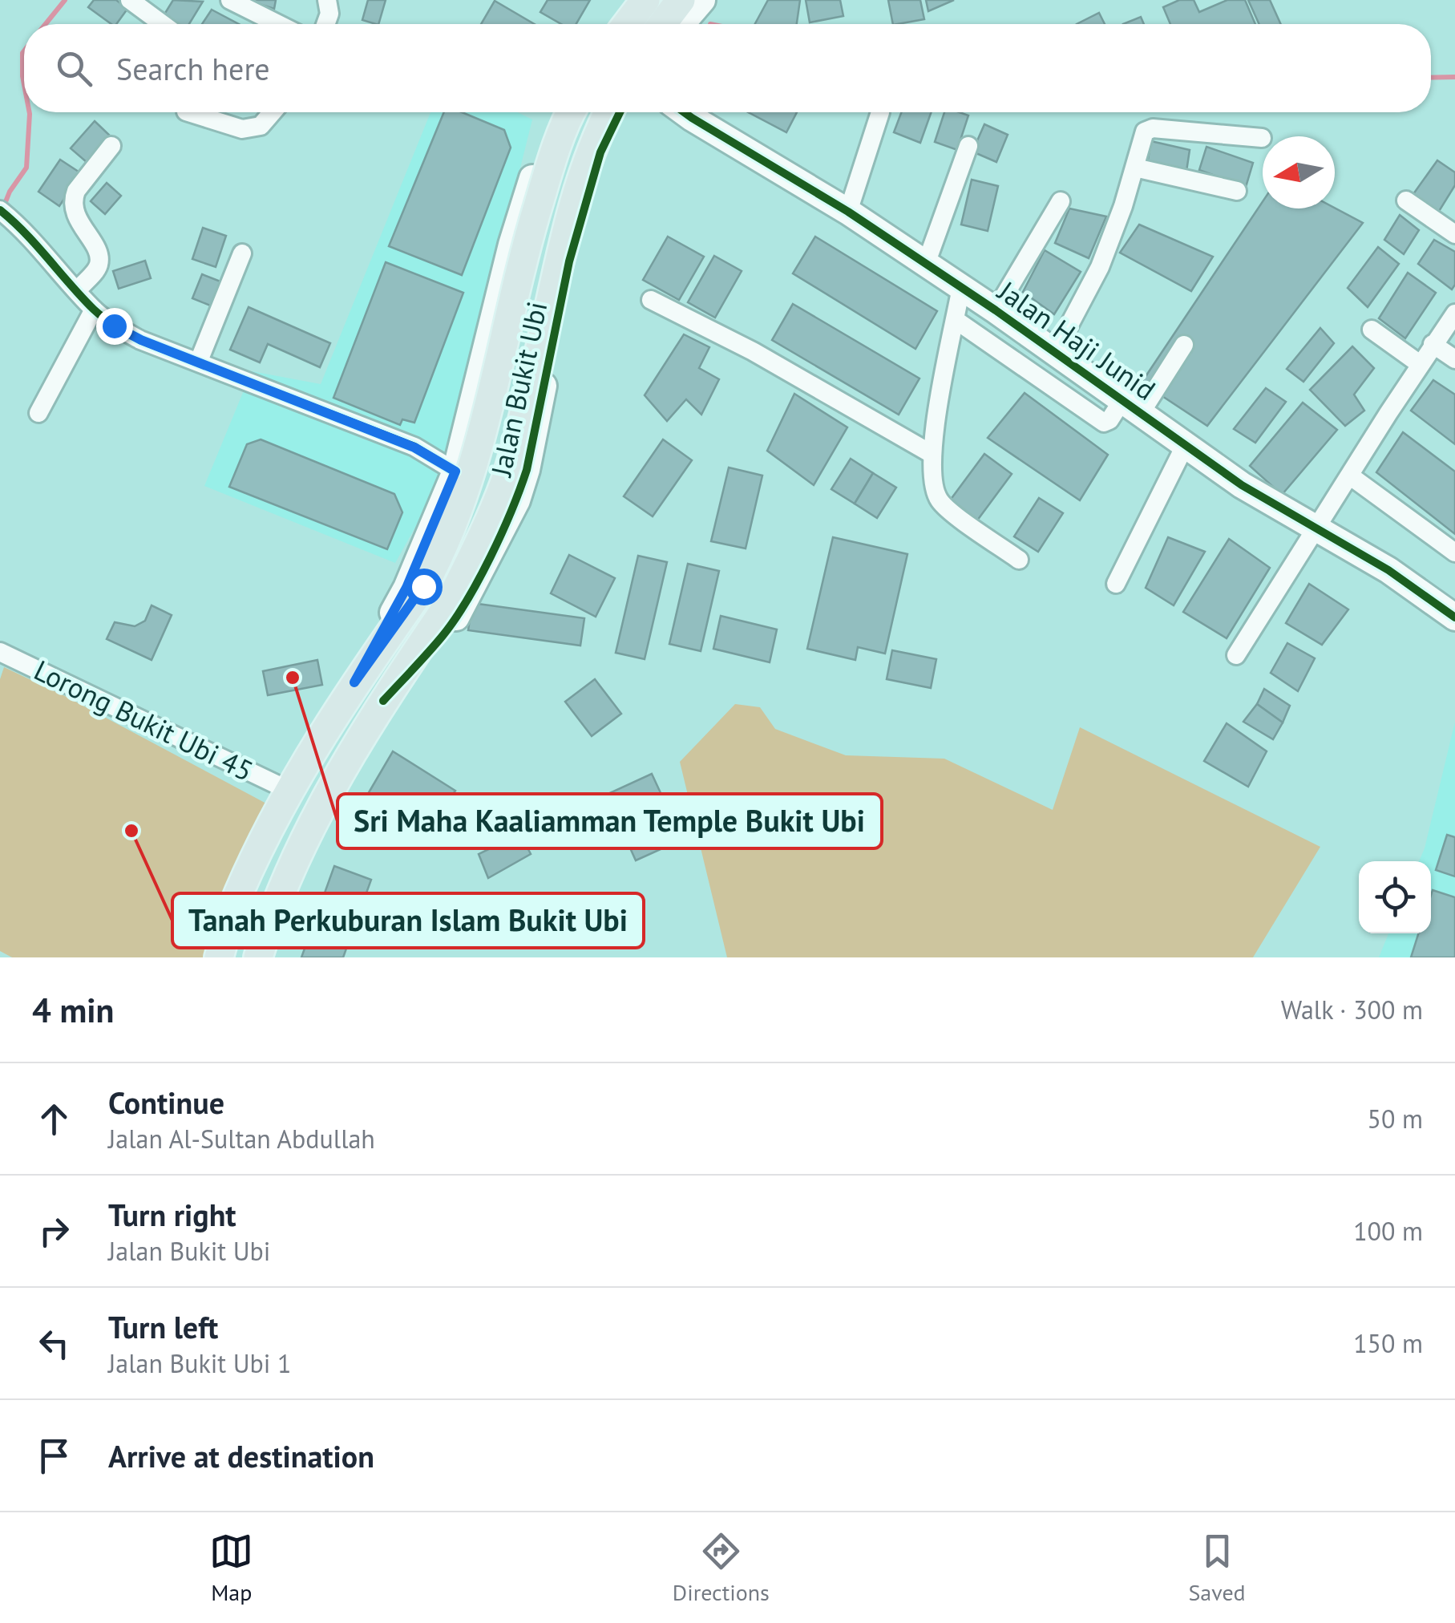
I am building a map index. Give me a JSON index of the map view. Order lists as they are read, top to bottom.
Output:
{
  "streets": {
    "street": ["Jalan Haji Junid", "Jalan Bukit Ubi", "Lorong Bukit Ubi 45"]
  },
  "places": ["Sri Maha Kaaliamman Temple Bukit Ubi", "Tanah Perkuburan Islam Bukit Ubi"],
  "north": "left",
  "page": {
    "search": "Search here",
    "heading": ["4 min", "Walk · 300 m"],
    "list": [
      ["Continue", "Jalan Al-Sultan Abdullah", "50 m"],
      ["Turn right", "Jalan Bukit Ubi", "100 m"],
      ["Turn left", "Jalan Bukit Ubi 1", "150 m"],
      "Arrive at destination"
    ],
    "nav": ["Map", "Directions", "Saved"]
  }
}
